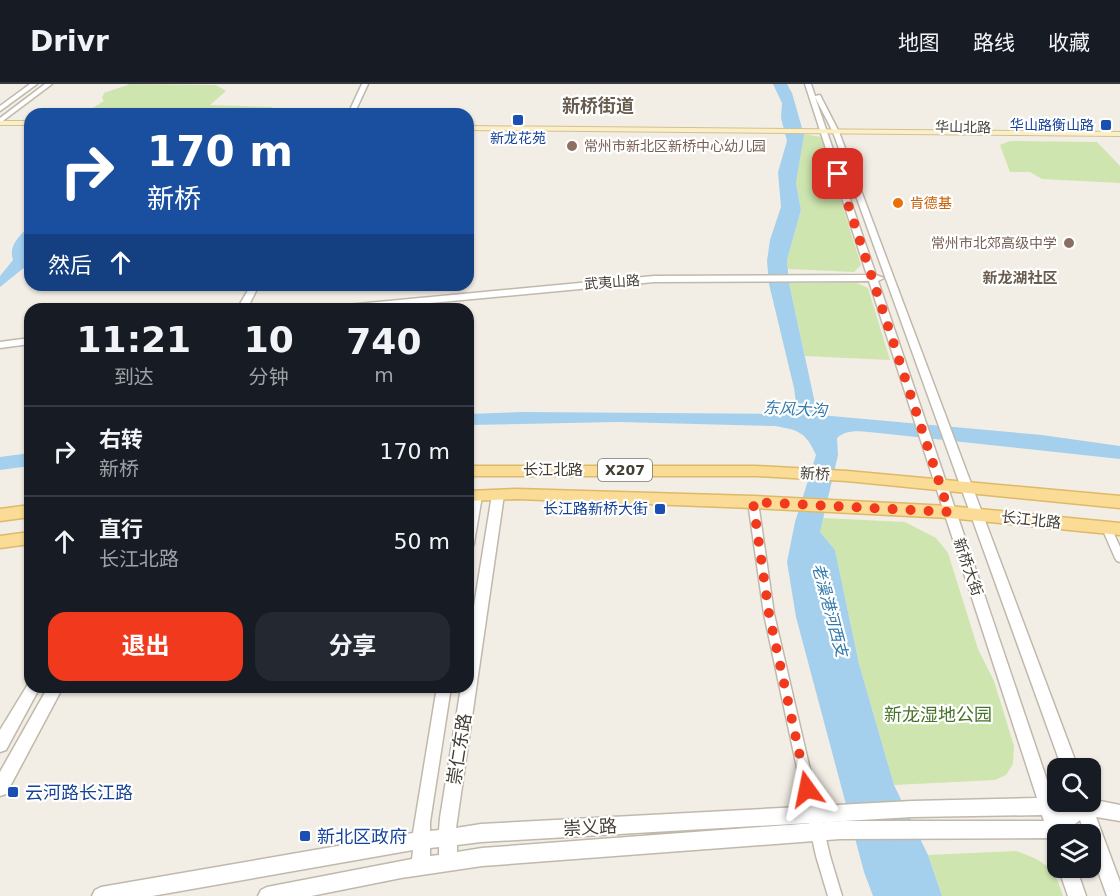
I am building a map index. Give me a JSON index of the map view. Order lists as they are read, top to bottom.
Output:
{
  "streets": {
    "main road": [
      "华山北路",
      "长江北路",
      "X207",
      "新桥"
    ],
    "street": [
      "武夷山路",
      "新桥大街",
      "崇仁东路",
      "崇义路"
    ]
  },
  "crossings": [
    ["华山北路", "新桥大街"],
    ["武夷山路", "新桥大街"],
    ["长江北路", "新桥"],
    ["长江北路", "新桥大街"],
    ["长江北路", "崇仁东路"],
    ["崇仁东路", "崇义路"]
  ],
  "districts": ["新桥街道", "新龙湖社区"],
  "water": ["东风大沟", "老澡港河西支"],
  "parks": ["新龙湿地公园"],
  "places": {
    "transit": [
      "新龙花苑",
      "华山路衡山路",
      "长江路新桥大街",
      "云河路长江路",
      "新北区政府"
    ],
    "other": ["常州市新北区新桥中心幼儿园", "肯德基", "常州市北郊高级中学"]
  },
  "page": {
    "header": "Drivr",
    "nav": ["地图", "路线", "收藏"],
    "turn": ["170 m", "新桥"],
    "then": "然后",
    "eta": [
      "11:21",
      "到达",
      "10",
      "分钟",
      "740",
      "m"
    ],
    "list": [
      {
        "name": "右转",
        "note": "新桥",
        "value": "170 m"
      },
      {
        "name": "直行",
        "note": "长江北路",
        "value": "50 m"
      }
    ],
    "buttons": ["退出", "分享"]
  }
}
